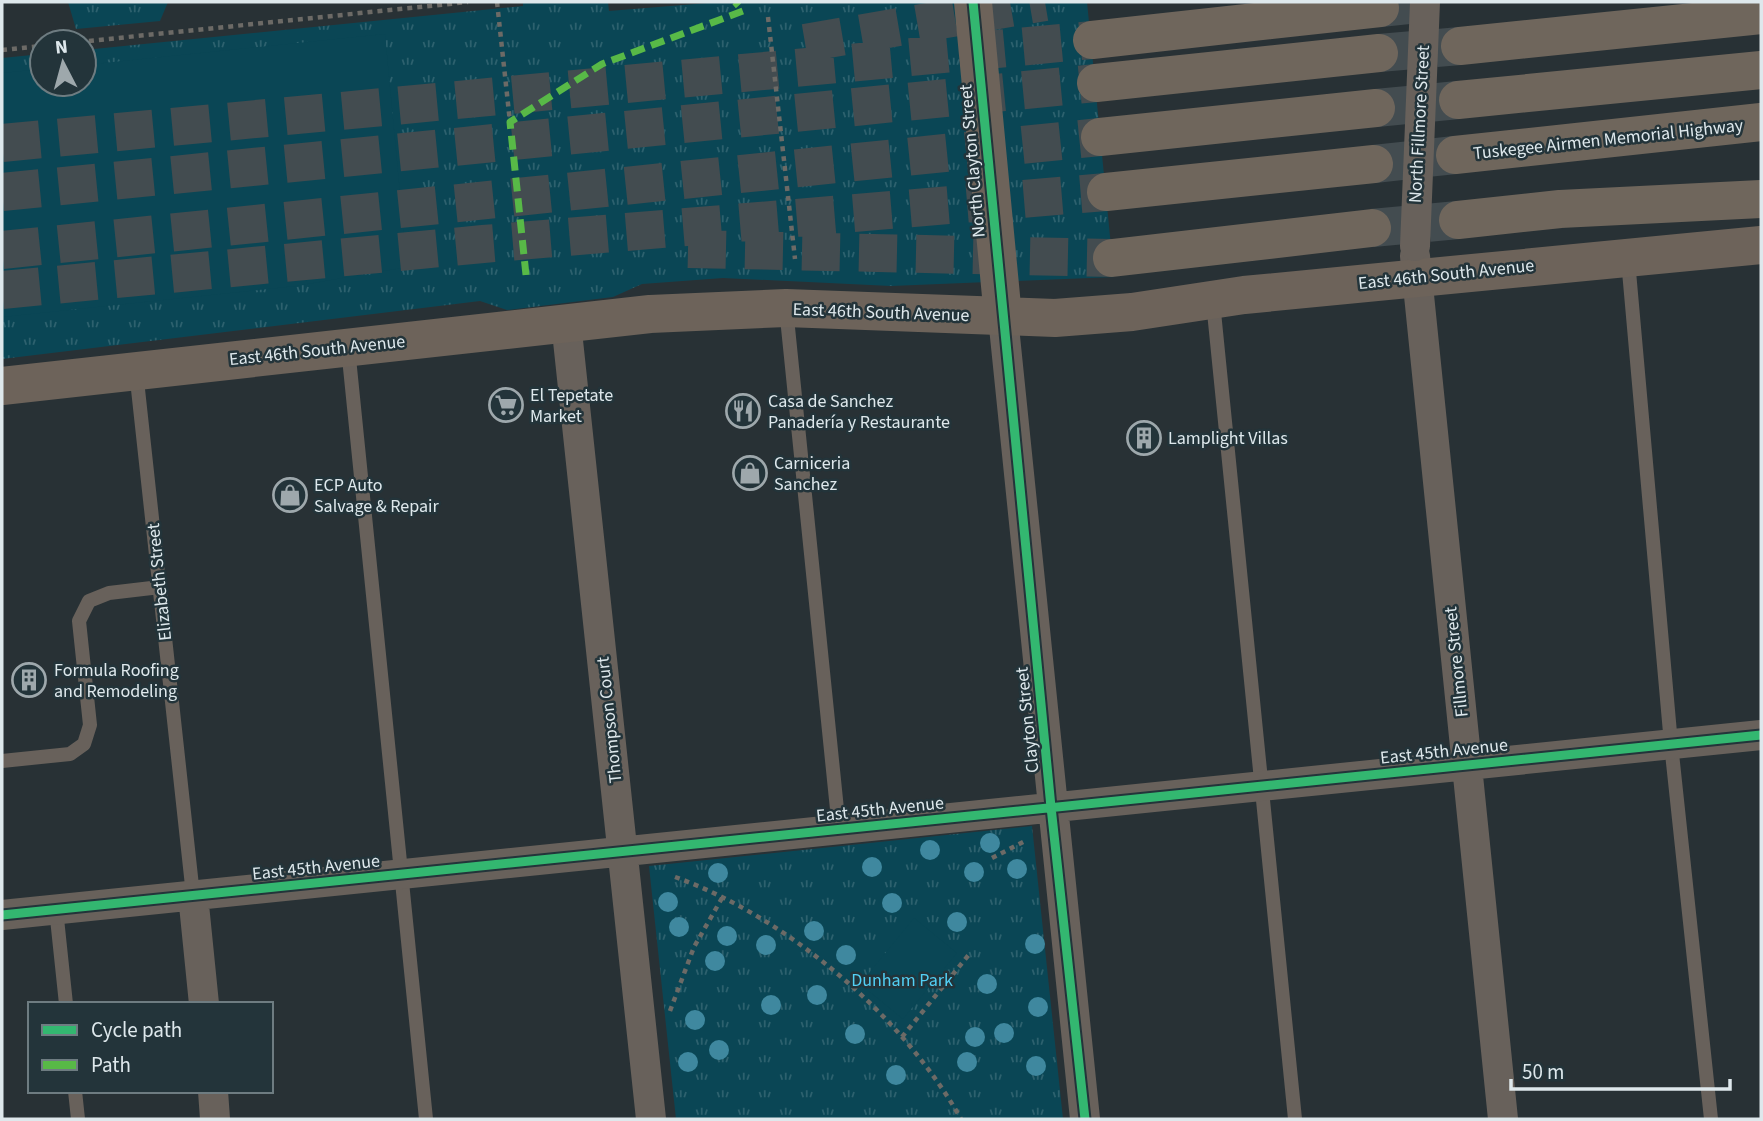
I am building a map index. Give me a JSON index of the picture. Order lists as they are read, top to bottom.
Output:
{
  "streets": {
    "highway": ["Tuskegee Airmen Memorial Highway"],
    "main road": ["North Clayton Street", "East 46th South Avenue"],
    "street": [
      "North Fillmore Street",
      "Elizabeth Street",
      "Fillmore Street",
      "Thompson Court",
      "Clayton Street",
      "East 45th Avenue"
    ]
  },
  "crossings": [
    ["North Fillmore Street", "East 46th South Avenue"],
    ["North Fillmore Street", "Fillmore Street"],
    ["North Clayton Street", "East 46th South Avenue"],
    ["North Clayton Street", "Clayton Street"],
    ["East 46th South Avenue", "Elizabeth Street"],
    ["East 46th South Avenue", "Fillmore Street"],
    ["East 46th South Avenue", "Thompson Court"],
    ["East 46th South Avenue", "Clayton Street"],
    ["Elizabeth Street", "East 45th Avenue"],
    ["Fillmore Street", "East 45th Avenue"],
    ["Thompson Court", "East 45th Avenue"],
    ["Clayton Street", "East 45th Avenue"]
  ],
  "parks": ["Dunham Park"],
  "places": {
    "supermarket": ["El Tepetate Market"],
    "restaurant": ["Casa de Sanchez Panadería y Restaurante"],
    "building": ["Lamplight Villas", "Formula Roofing and Remodeling"],
    "shop": ["Carniceria Sanchez", "ECP Auto Salvage & Repair"]
  },
  "legend": ["Cycle path", "Path"],
  "scale_bar": "50 m",
  "north": "top"
}
